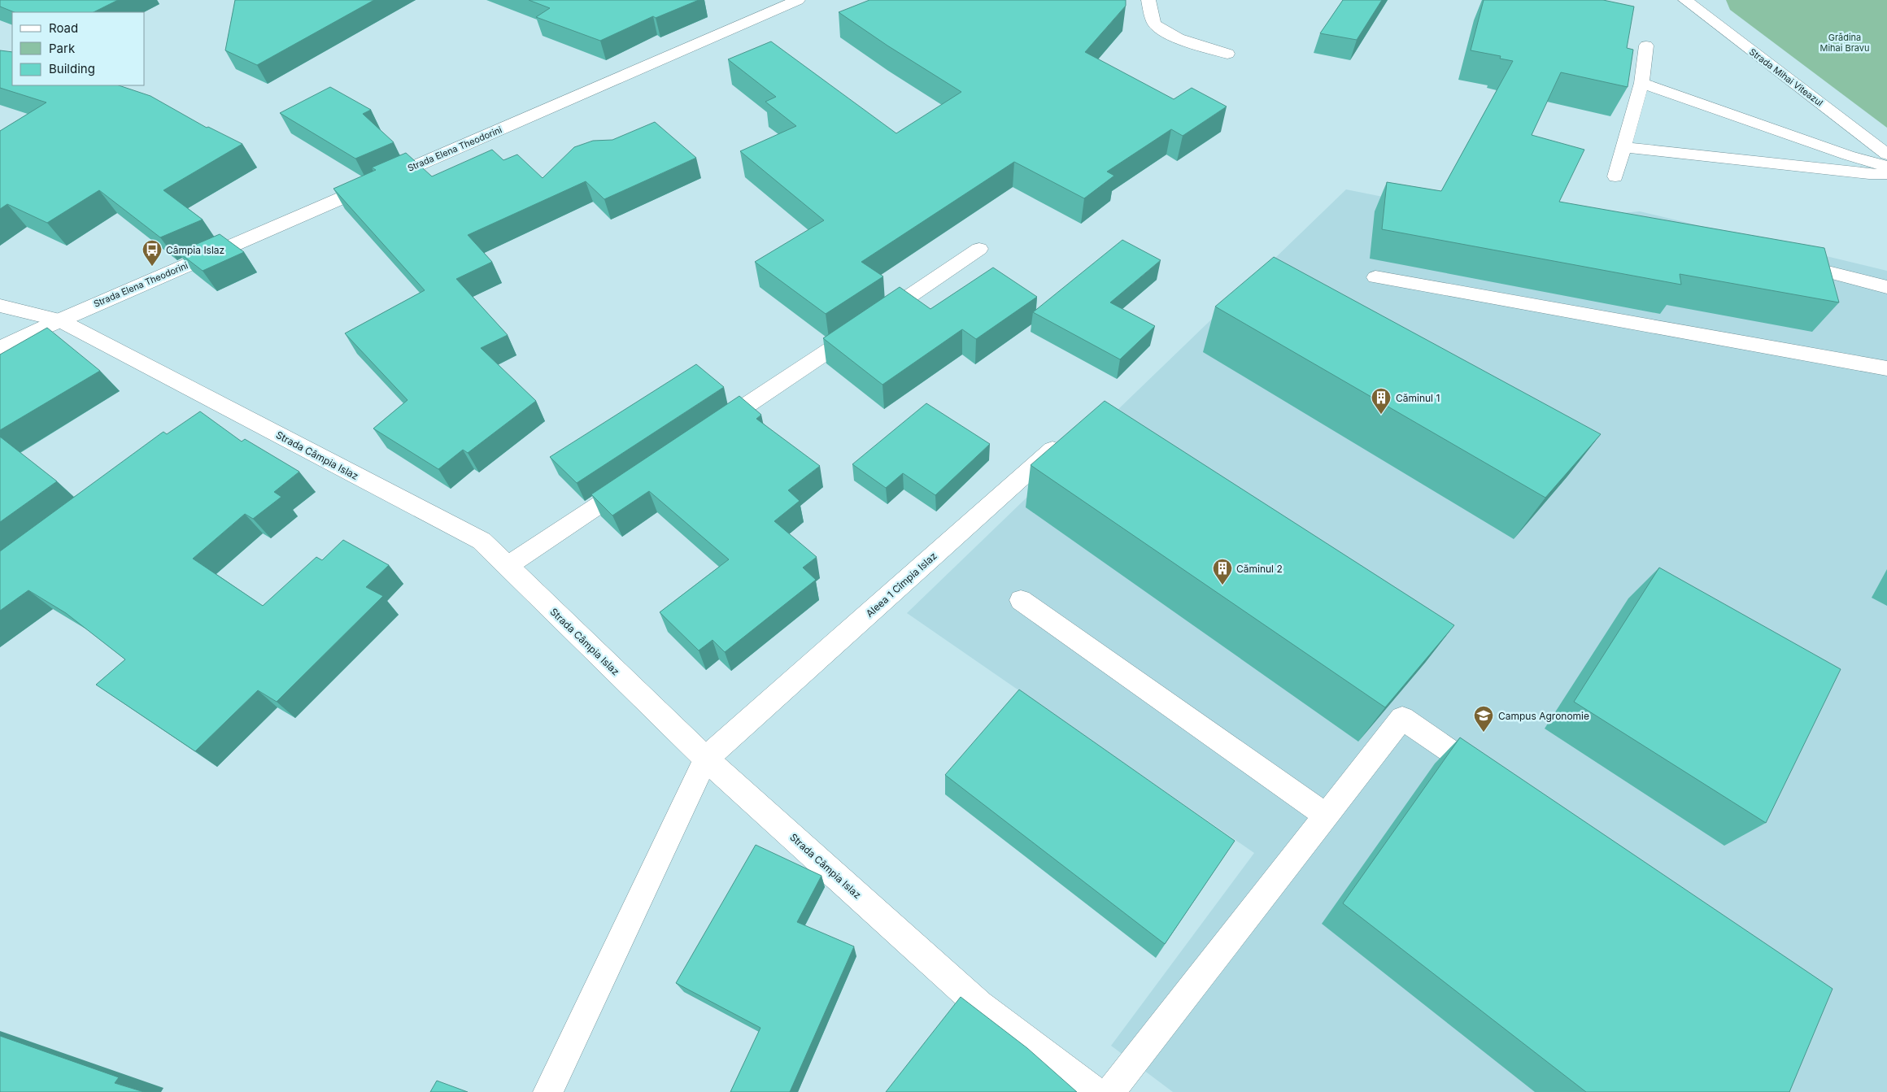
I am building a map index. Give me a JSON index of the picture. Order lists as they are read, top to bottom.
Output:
{
  "streets": {
    "street": [
      "Strada Mihai Viteazul",
      "Strada Elena Theodorini",
      "Strada Câmpia Islaz",
      "Aleea 1 Cîmpia Islaz"
    ]
  },
  "crossings": [
    ["Strada Elena Theodorini", "Strada Câmpia Islaz"],
    ["Strada Câmpia Islaz", "Aleea 1 Cîmpia Islaz"]
  ],
  "parks": ["Grădina Mihai Bravu"],
  "places": {
    "bus stop": ["Câmpia Islaz"],
    "building": ["Căminul 1", "Căminul 2"],
    "school or university": ["Campus Agronomie"]
  },
  "legend": ["Road", "Park", "Building"]
}
